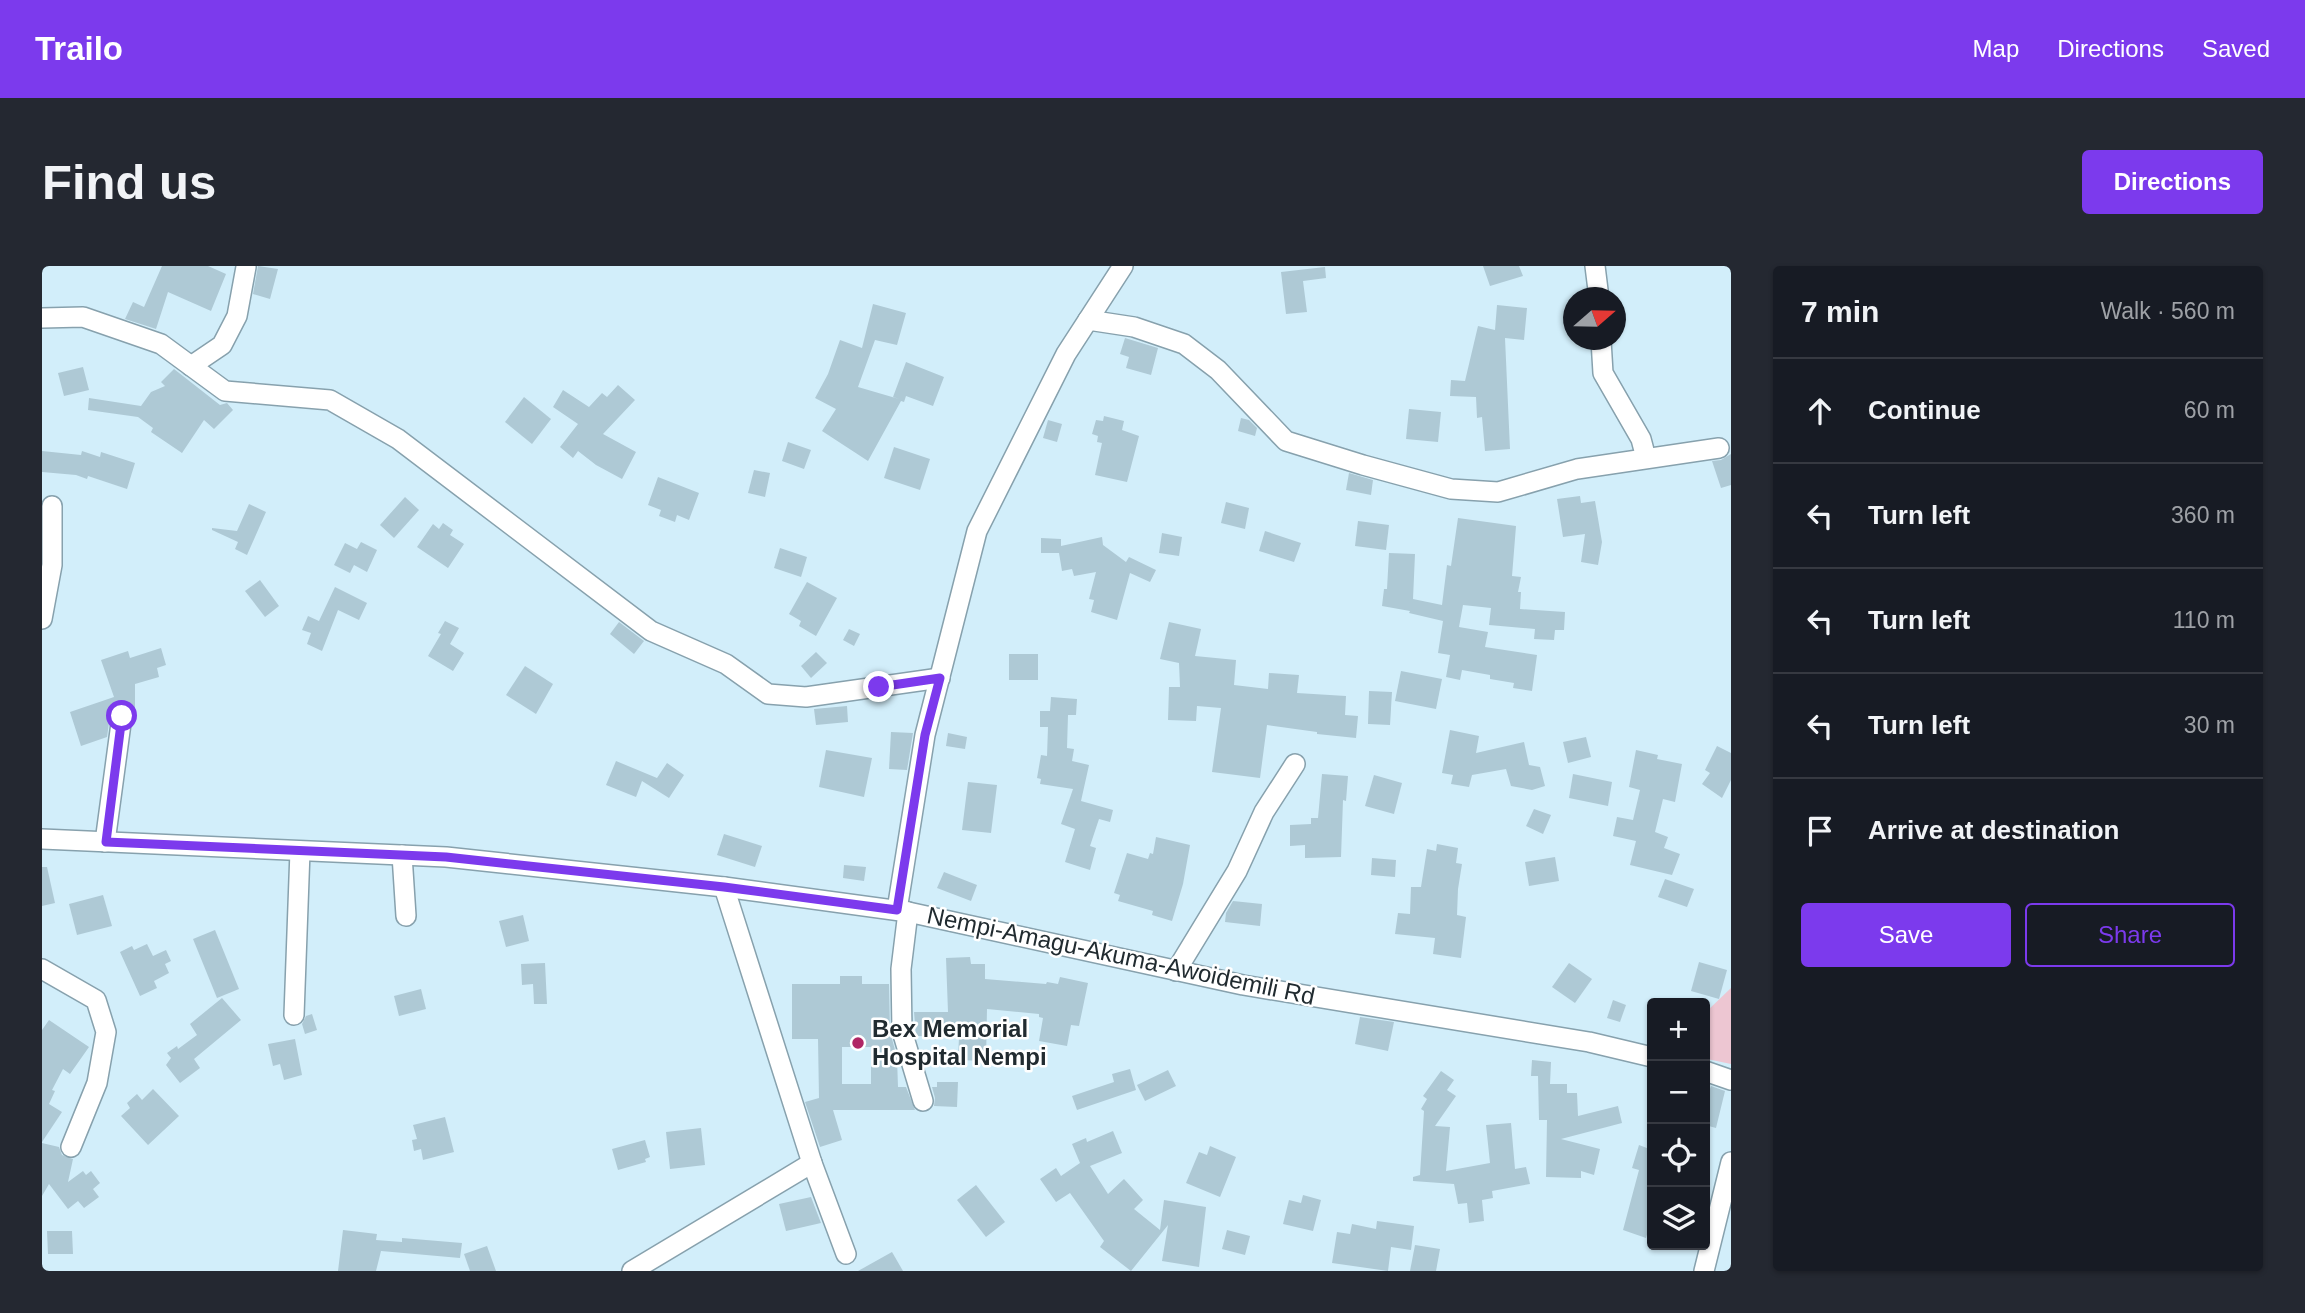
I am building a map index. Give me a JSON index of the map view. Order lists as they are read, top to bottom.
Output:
{
  "streets": {
    "street": ["Nempi-Amagu-Akuma-Awoidemili Rd"]
  },
  "places": ["Bex Memorial Hospital Nempi"],
  "north": "right",
  "page": {
    "header": "Trailo",
    "nav": ["Map", "Directions", "Saved"],
    "buttons": [
      "Directions",
      ["Save", "Share"]
    ],
    "title": "Find us",
    "heading": ["7 min", "Walk · 560 m"],
    "list": [
      ["Continue", "60 m"],
      ["Turn left", "360 m"],
      ["Turn left", "110 m"],
      ["Turn left", "30 m"],
      "Arrive at destination"
    ],
    "map_buttons": ["+", "−"]
  }
}
